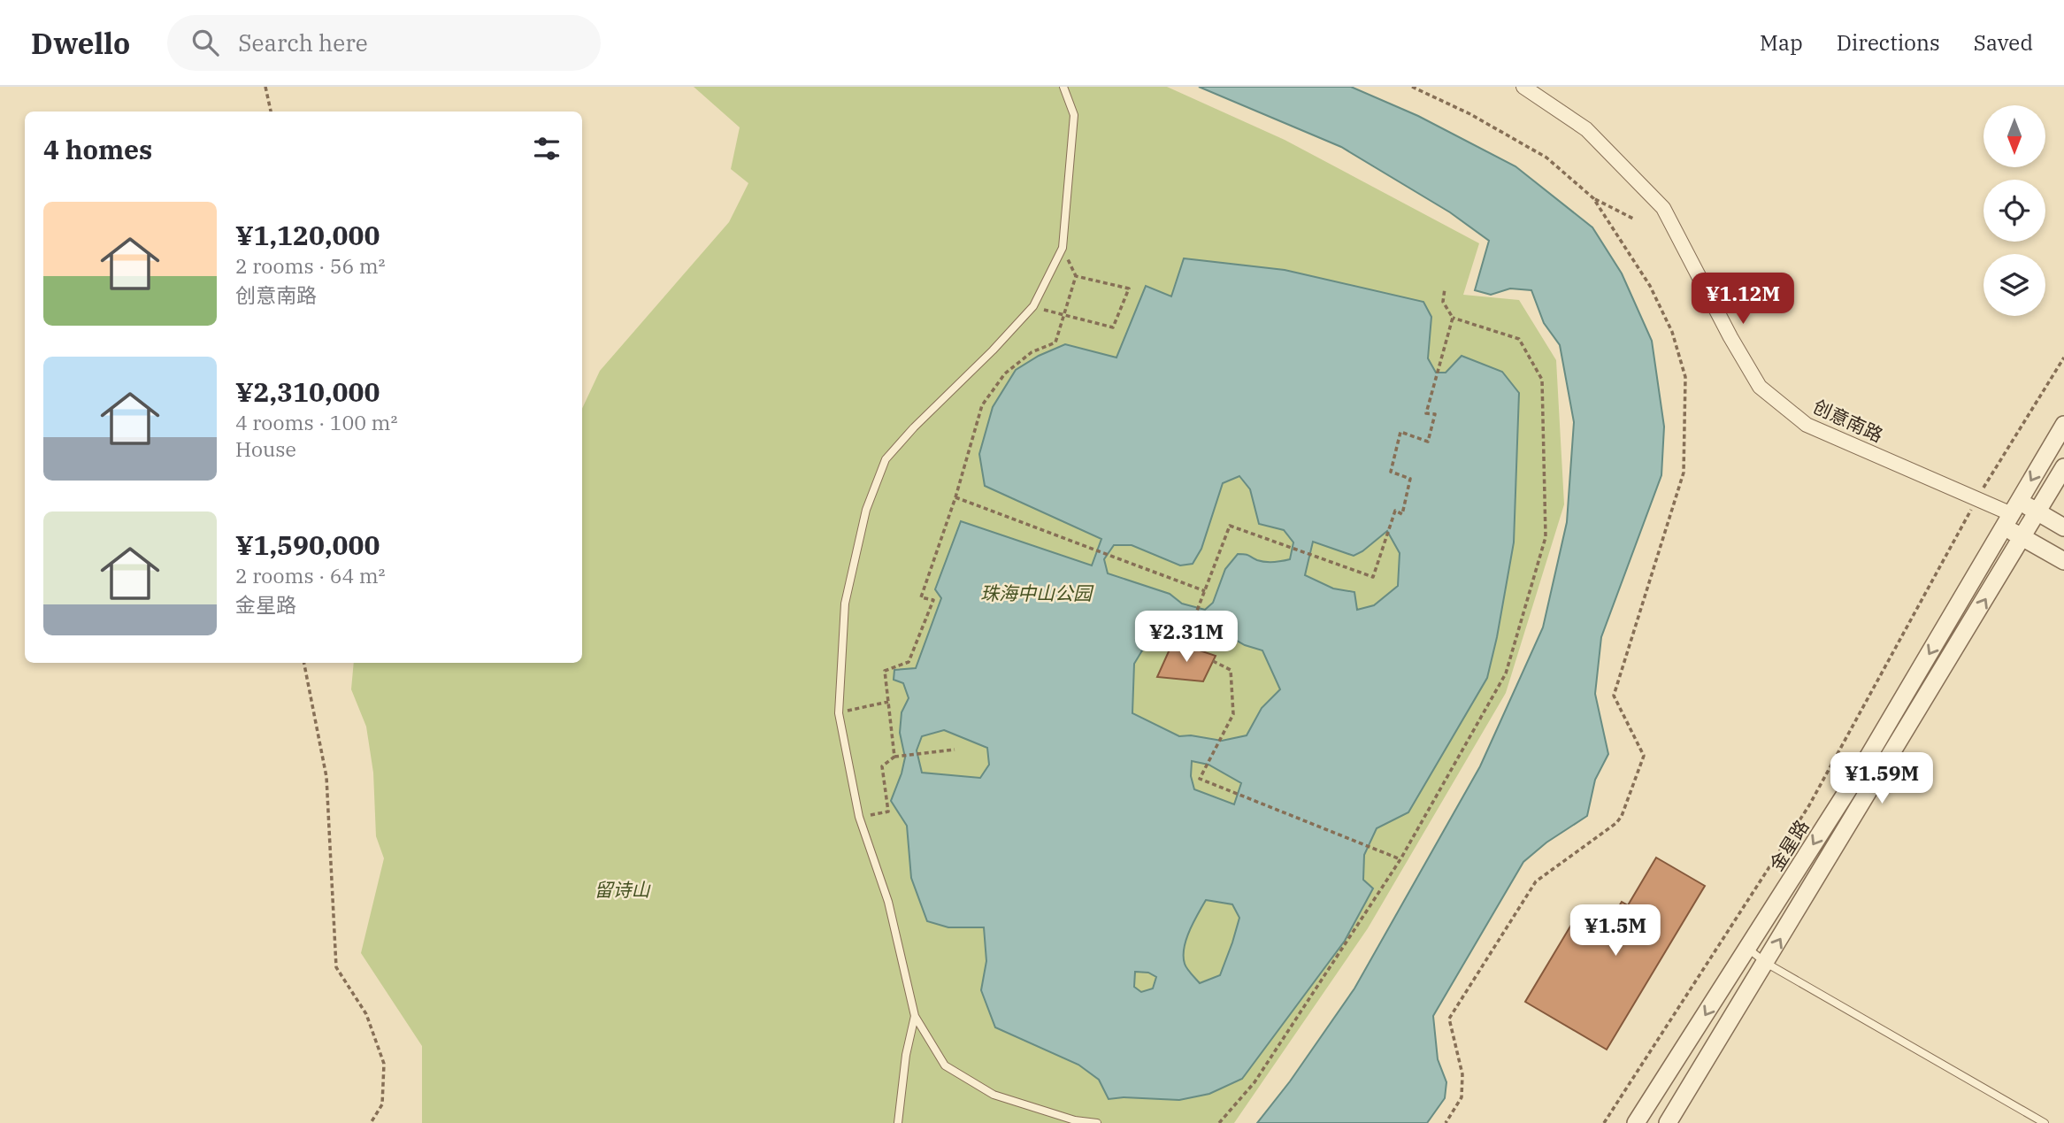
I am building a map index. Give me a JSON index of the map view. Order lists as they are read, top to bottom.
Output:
{
  "streets": {
    "street": ["创意南路", "金星路"]
  },
  "crossings": [
    ["创意南路", "金星路"]
  ],
  "parks": ["珠海中山公园", "留诗山"],
  "north": "bottom",
  "page": {
    "header": "Dwello",
    "search": "Search here",
    "nav": ["Map", "Directions", "Saved"],
    "heading": "4 homes",
    "list": [
      {
        "name": "¥1,120,000",
        "note": "2 rooms · 56 m² · 创意南路"
      },
      {
        "name": "¥2,310,000",
        "note": "4 rooms · 100 m² · House"
      },
      {
        "name": "¥1,590,000",
        "note": "2 rooms · 64 m² · 金星路"
      }
    ],
    "price": [
      "¥1.12M",
      "¥2.31M",
      "¥1.59M",
      "¥1.5M"
    ]
  }
}
